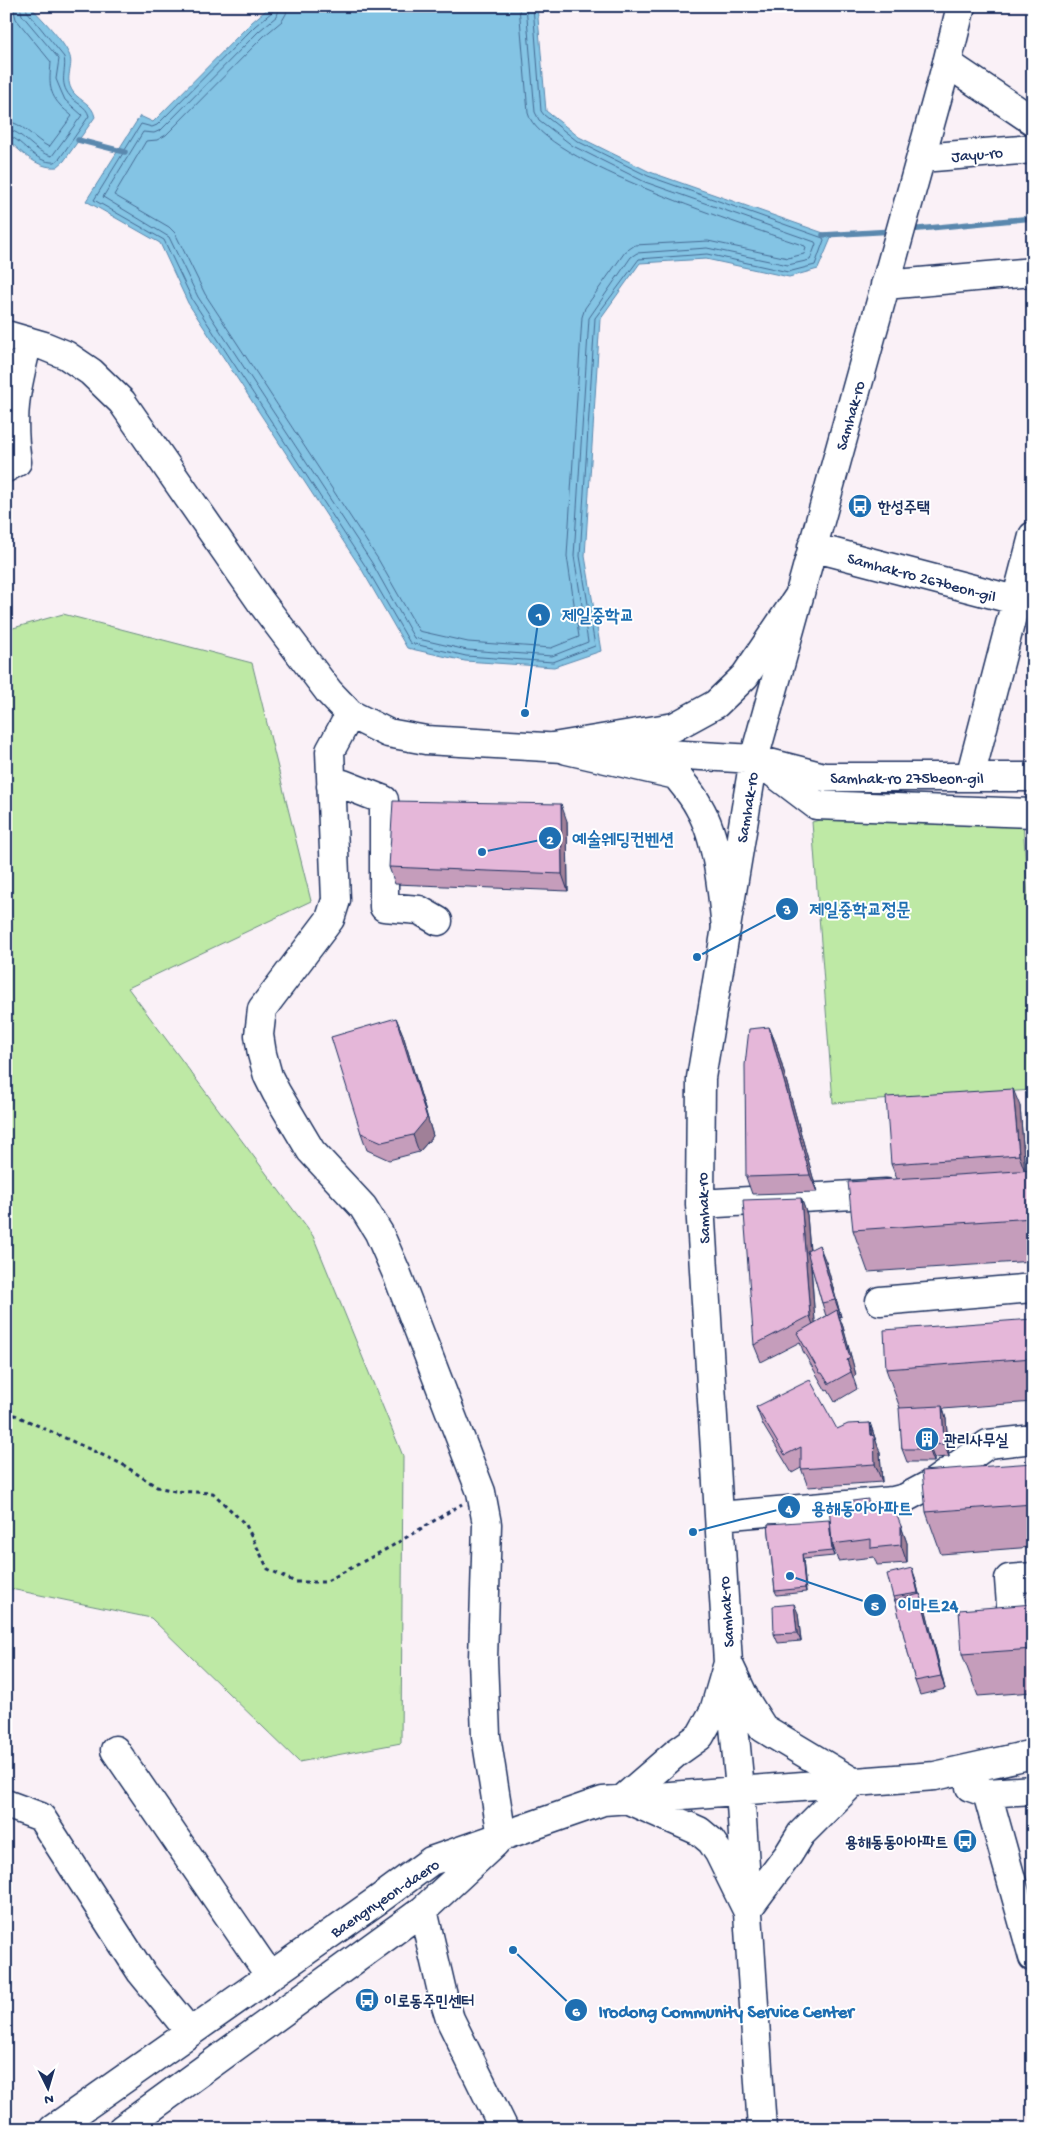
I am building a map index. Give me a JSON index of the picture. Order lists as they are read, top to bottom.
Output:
{
  "streets": {
    "street": [
      "Jayu-ro",
      "Samhak-ro",
      "Samhak-ro 267beon-gil",
      "Samhak-ro 275beon-gil",
      "Baengnyeon-daero"
    ]
  },
  "crossings": [
    ["Jayu-ro", "Samhak-ro"],
    ["Samhak-ro", "Samhak-ro 267beon-gil"],
    ["Samhak-ro", "Samhak-ro 275beon-gil"]
  ],
  "places": {
    "bus stop": ["한성주택", "용해동동아아파트", "이로동주민센터"],
    "other": [
      "제일중학교",
      "예술웨딩컨벤션",
      "제일중학교정문",
      "용해동아아파트",
      "이마트24",
      "Irodong Community Service Center"
    ],
    "building": ["관리사무실"]
  },
  "north": "bottom"
}
